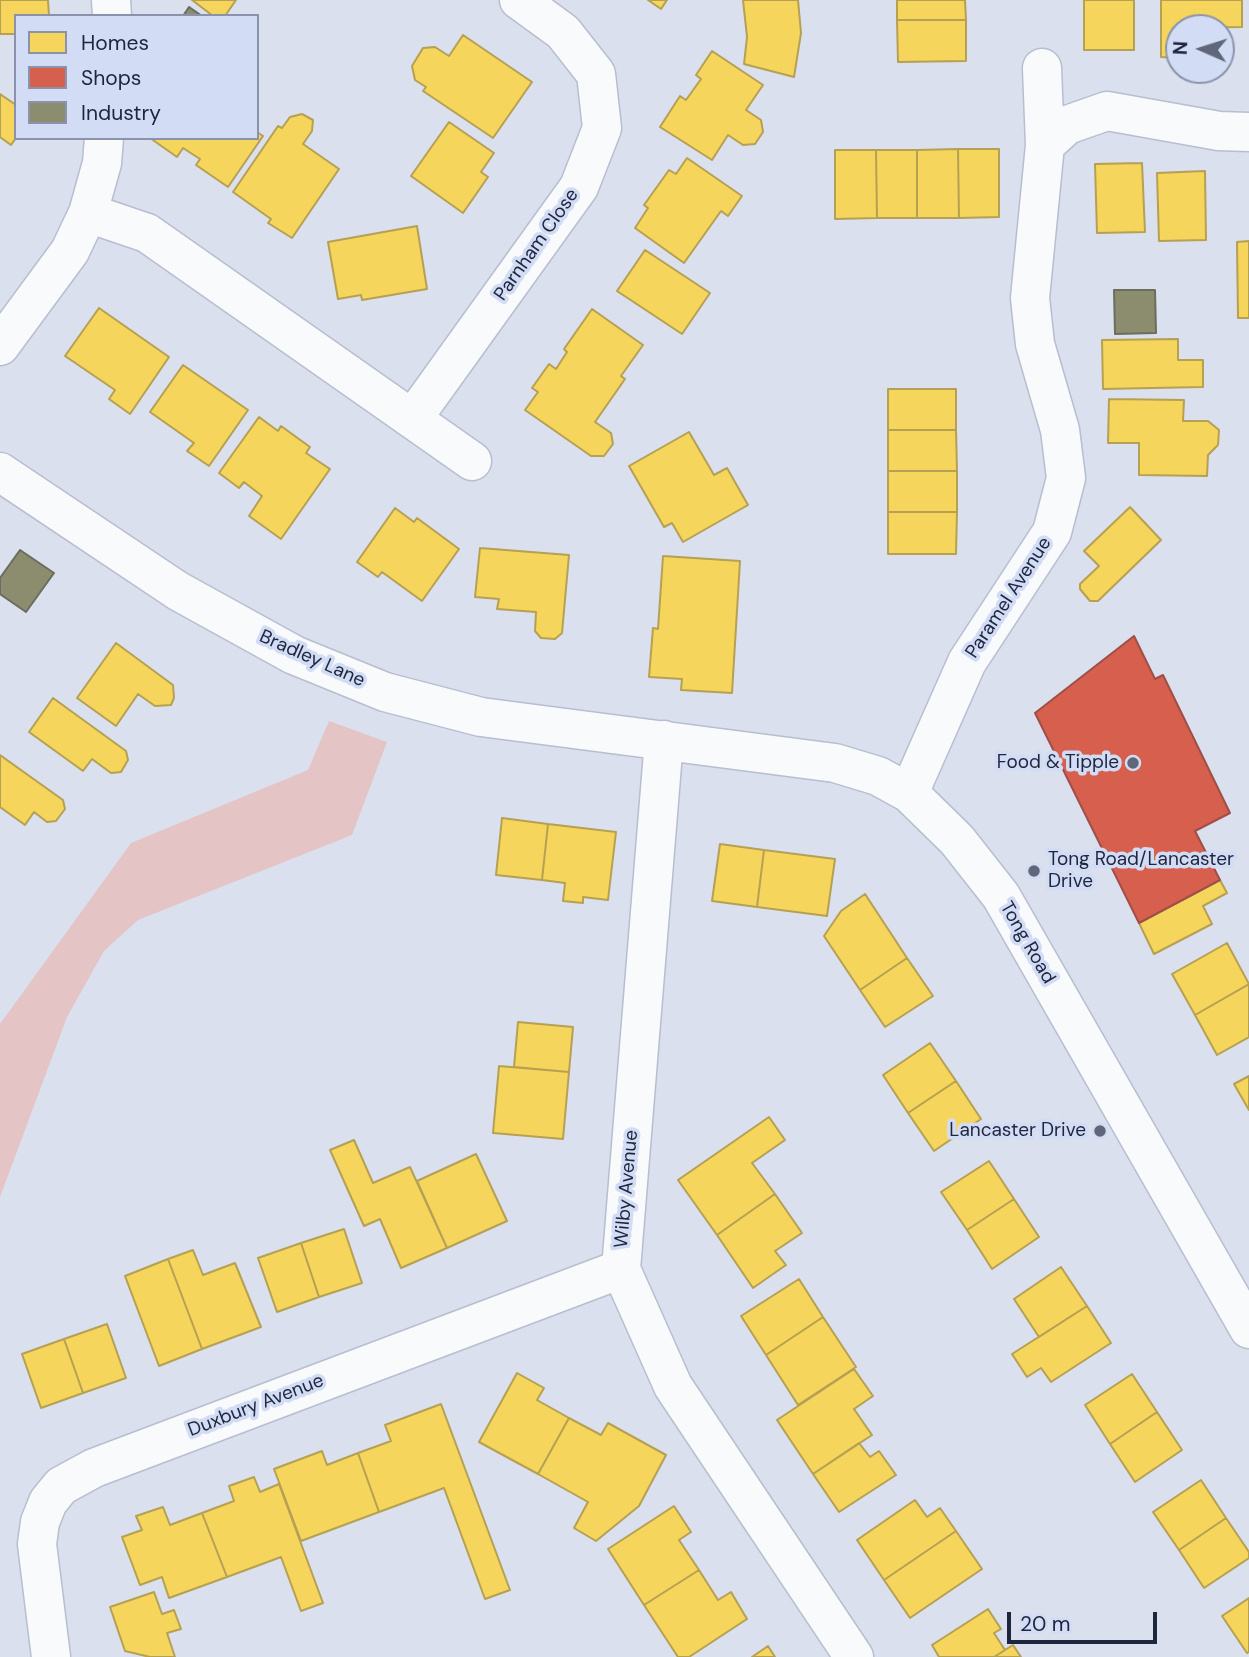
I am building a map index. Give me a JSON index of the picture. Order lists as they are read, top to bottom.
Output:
{
  "streets": {
    "street": [
      "Parnham Close",
      "Paramel Avenue",
      "Bradley Lane",
      "Tong Road",
      "Wilby Avenue",
      "Duxbury Avenue"
    ]
  },
  "crossings": [
    ["Paramel Avenue", "Tong Road"],
    ["Bradley Lane", "Tong Road"],
    ["Bradley Lane", "Wilby Avenue"],
    ["Tong Road", "Wilby Avenue"],
    ["Wilby Avenue", "Duxbury Avenue"]
  ],
  "places": ["Food & Tipple", "Tong Road/Lancaster Drive", "Lancaster Drive"],
  "legend": ["Homes", "Shops", "Industry"],
  "scale_bar": "20 m",
  "north": "left"
}
